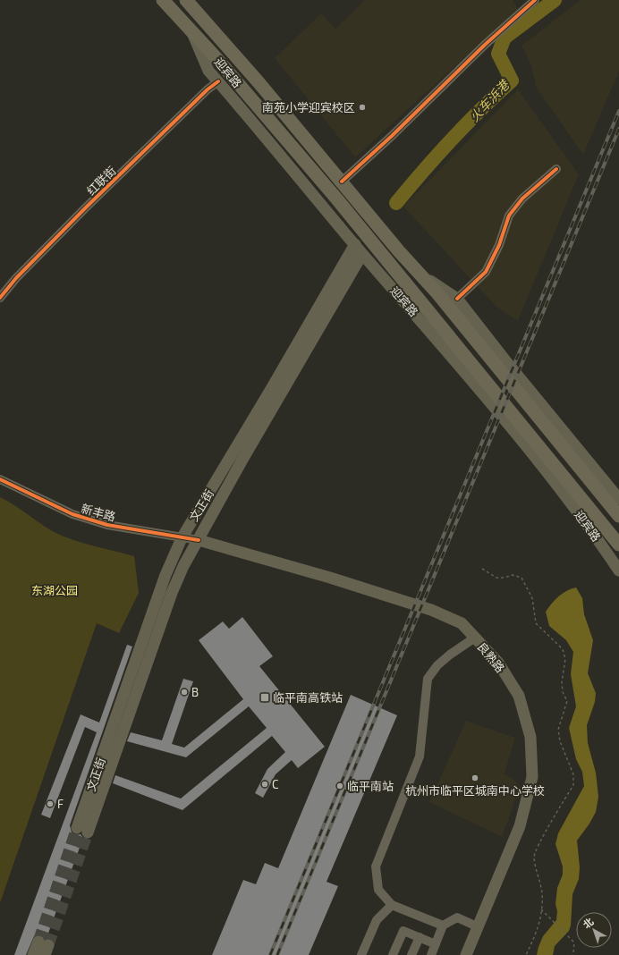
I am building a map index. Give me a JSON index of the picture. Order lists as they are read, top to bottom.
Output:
{
  "streets": {
    "highway": ["迎宾路"],
    "main road": ["文正街", "良熟路"],
    "street": ["红联街", "新丰路"]
  },
  "crossings": [
    ["迎宾路", "红联街"],
    ["迎宾路", "文正街"],
    ["文正街", "新丰路"],
    ["文正街", "良熟路"],
    ["新丰路", "良熟路"]
  ],
  "water": ["火车浜港"],
  "parks": ["东湖公园"],
  "places": {
    "other": [
      "南苑小学迎宾校区",
      "B",
      "杭州市临平区城南中心学校",
      "C",
      "临平南站",
      "F"
    ],
    "transit": ["临平南高铁站"]
  },
  "north": "top left"
}
